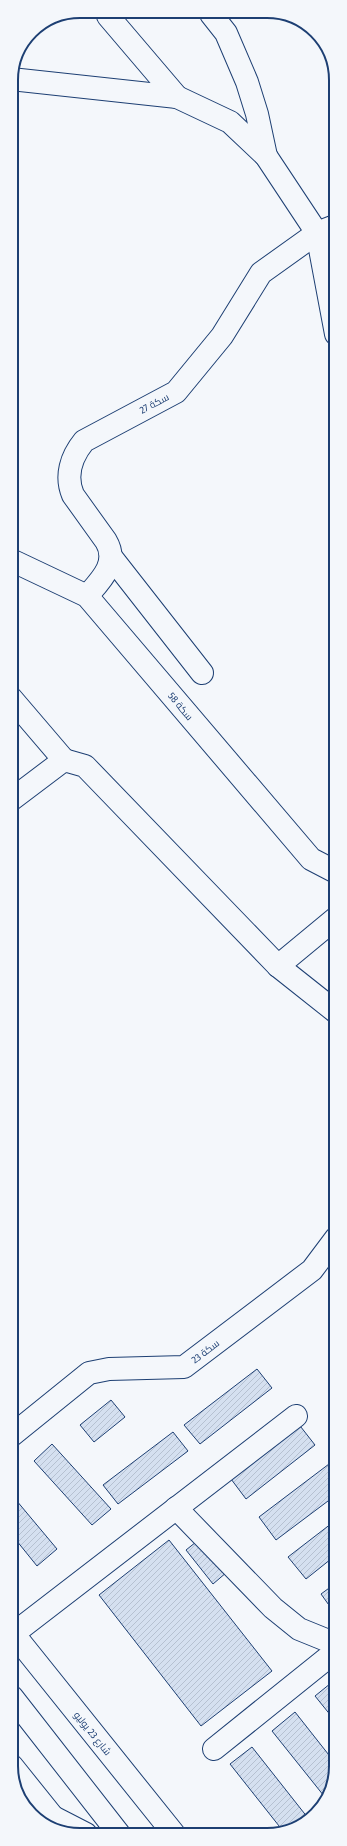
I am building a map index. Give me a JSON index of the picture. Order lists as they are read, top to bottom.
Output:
{
  "streets": {
    "street": [
      "سكة 27",
      "سكة 58",
      "سكة 23",
      "شارع 23 يوليو"
    ]
  }
}
